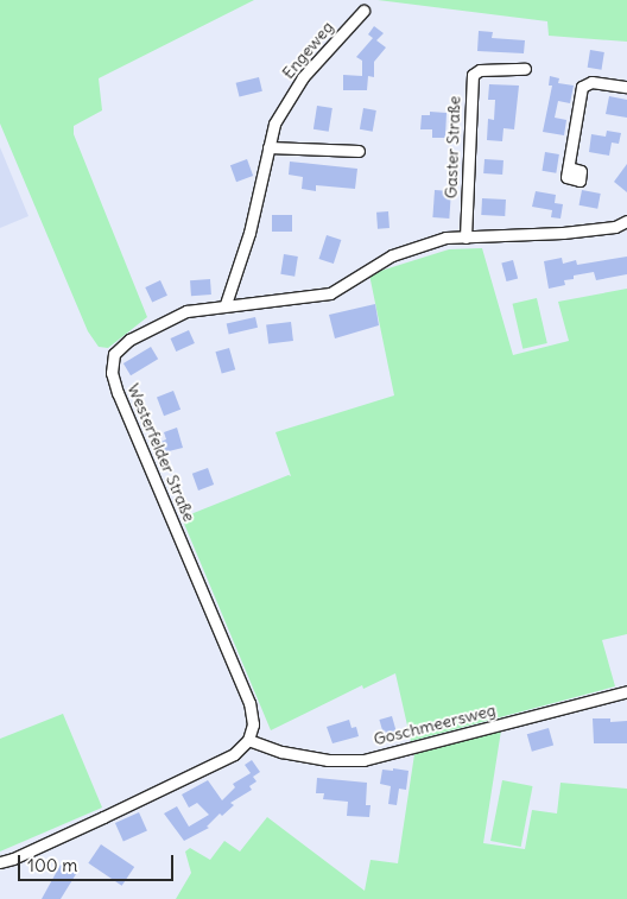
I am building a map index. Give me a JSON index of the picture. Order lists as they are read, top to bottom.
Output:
{
  "streets": {
    "street": [
      "Engeweg",
      "Gaster Straße",
      "Westerfelder Straße",
      "Goschmeersweg"
    ]
  },
  "crossings": [
    ["Engeweg", "Westerfelder Straße"],
    ["Gaster Straße", "Westerfelder Straße"],
    ["Westerfelder Straße", "Goschmeersweg"]
  ],
  "scale_bar": "100 m"
}
